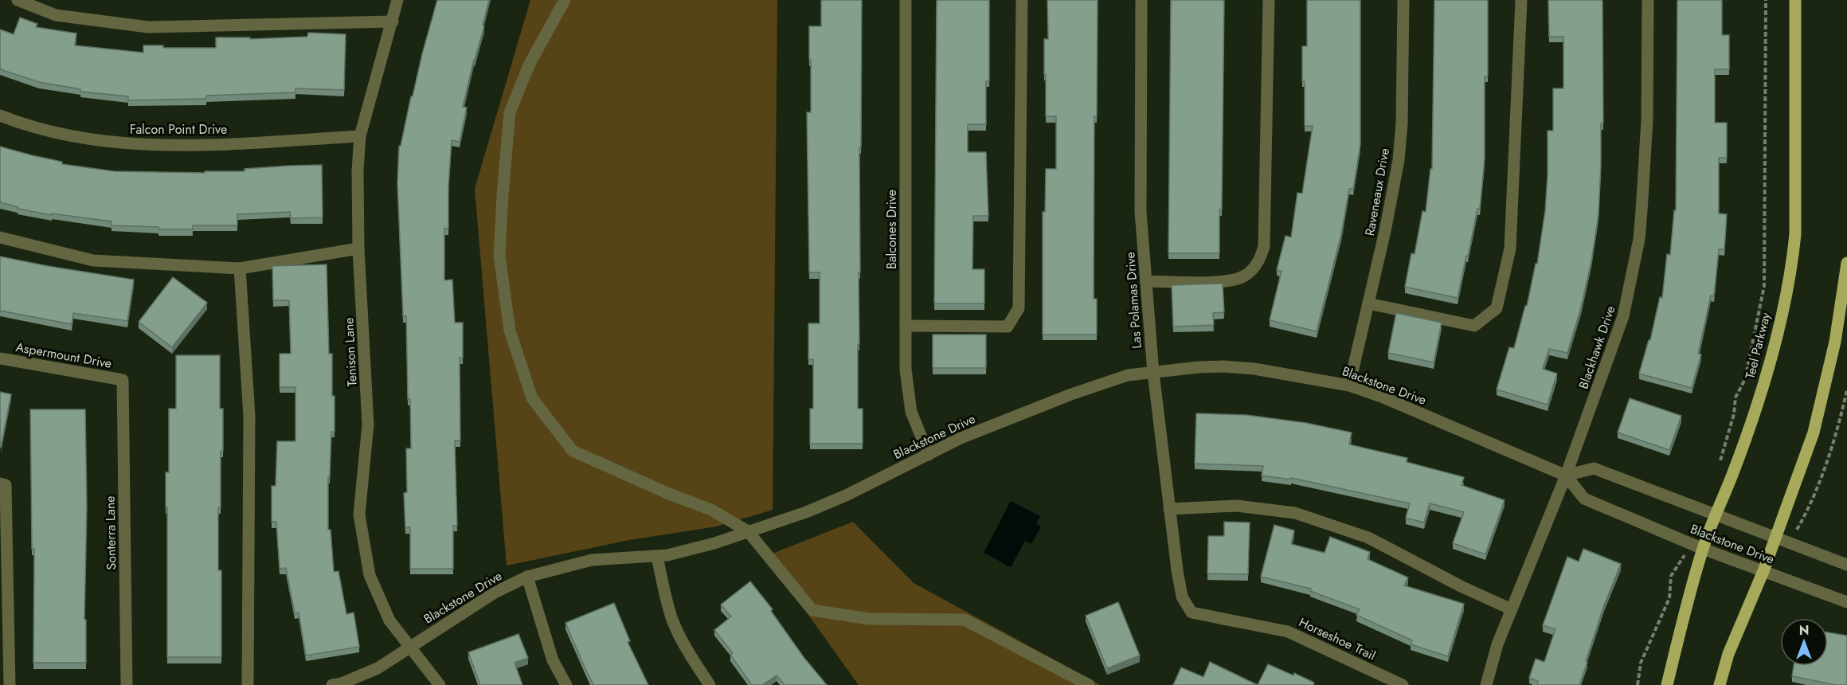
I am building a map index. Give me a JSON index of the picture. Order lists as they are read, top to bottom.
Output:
{
  "streets": {
    "main road": ["Teel Parkway"],
    "street": [
      "Falcon Point Drive",
      "Raveneaux Drive",
      "Balcones Drive",
      "Las Polamas Drive",
      "Blackhawk Drive",
      "Tenison Lane",
      "Aspermount Drive",
      "Blackstone Drive",
      "Sonterra Lane",
      "Horseshoe Trail"
    ]
  },
  "crossings": [
    ["Falcon Point Drive", "Tenison Lane"],
    ["Raveneaux Drive", "Blackstone Drive"],
    ["Balcones Drive", "Blackstone Drive"],
    ["Las Polamas Drive", "Blackstone Drive"],
    ["Las Polamas Drive", "Horseshoe Trail"],
    ["Teel Parkway", "Blackstone Drive"],
    ["Blackhawk Drive", "Blackstone Drive"],
    ["Tenison Lane", "Blackstone Drive"],
    ["Aspermount Drive", "Sonterra Lane"]
  ],
  "north": "top"
}
